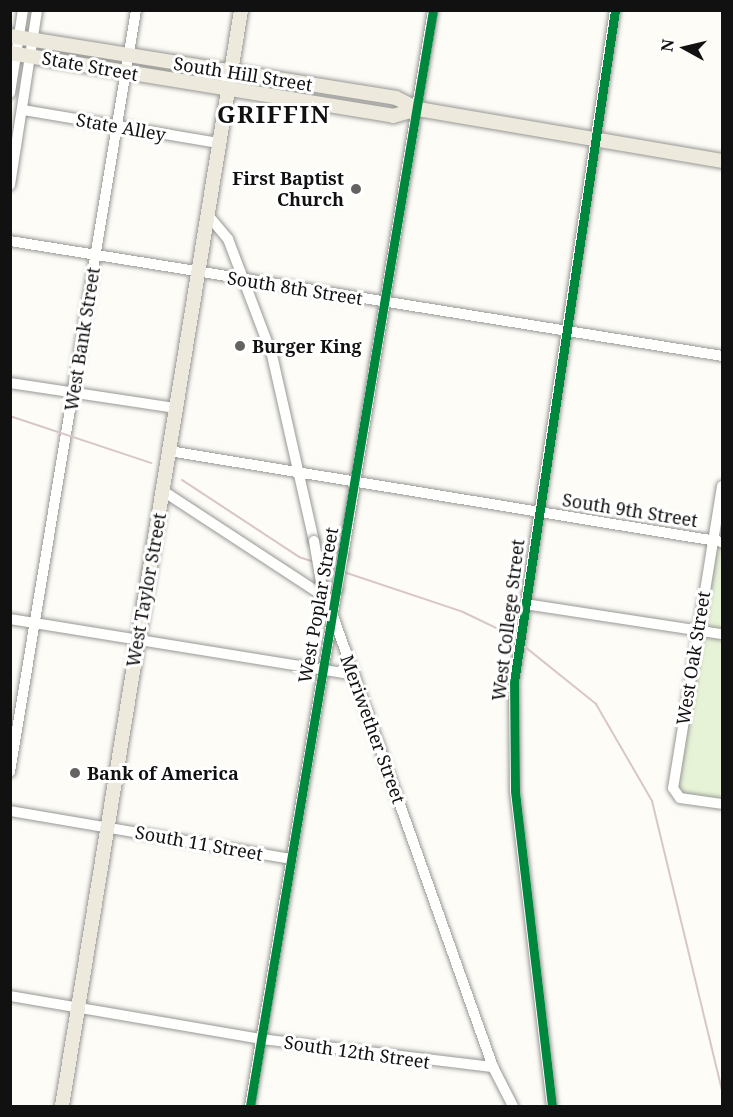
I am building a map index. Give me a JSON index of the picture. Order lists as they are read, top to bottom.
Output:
{
  "streets": {
    "main road": ["State Street", "South Hill Street", "West Taylor Street"],
    "street": [
      "State Alley",
      "South 8th Street",
      "West Bank Street",
      "South 9th Street",
      "West Poplar Street",
      "West College Street",
      "West Oak Street",
      "Meriwether Street",
      "South 11 Street",
      "South 12th Street"
    ]
  },
  "crossings": [
    ["State Street", "South Hill Street"],
    ["State Street", "West Bank Street"],
    ["State Street", "West Taylor Street"],
    ["State Street", "West Poplar Street"],
    ["South Hill Street", "West Bank Street"],
    ["South Hill Street", "West Taylor Street"],
    ["South Hill Street", "West Poplar Street"],
    ["South Hill Street", "West College Street"],
    ["State Alley", "West Bank Street"],
    ["State Alley", "West Taylor Street"],
    ["South 8th Street", "West Bank Street"],
    ["South 8th Street", "West Taylor Street"],
    ["South 8th Street", "West Poplar Street"],
    ["South 8th Street", "West College Street"],
    ["South 8th Street", "Meriwether Street"],
    ["South 9th Street", "West Taylor Street"],
    ["South 9th Street", "West Poplar Street"],
    ["South 9th Street", "West College Street"],
    ["South 9th Street", "West Oak Street"],
    ["South 9th Street", "Meriwether Street"],
    ["West Taylor Street", "Meriwether Street"],
    ["West Taylor Street", "South 11 Street"],
    ["West Taylor Street", "South 12th Street"],
    ["West Poplar Street", "Meriwether Street"],
    ["West Poplar Street", "South 11 Street"],
    ["West Poplar Street", "South 12th Street"],
    ["Meriwether Street", "South 12th Street"]
  ],
  "districts": ["GRIFFIN"],
  "places": ["First Baptist Church", "Burger King", "Bank of America"],
  "north": "left"
}
